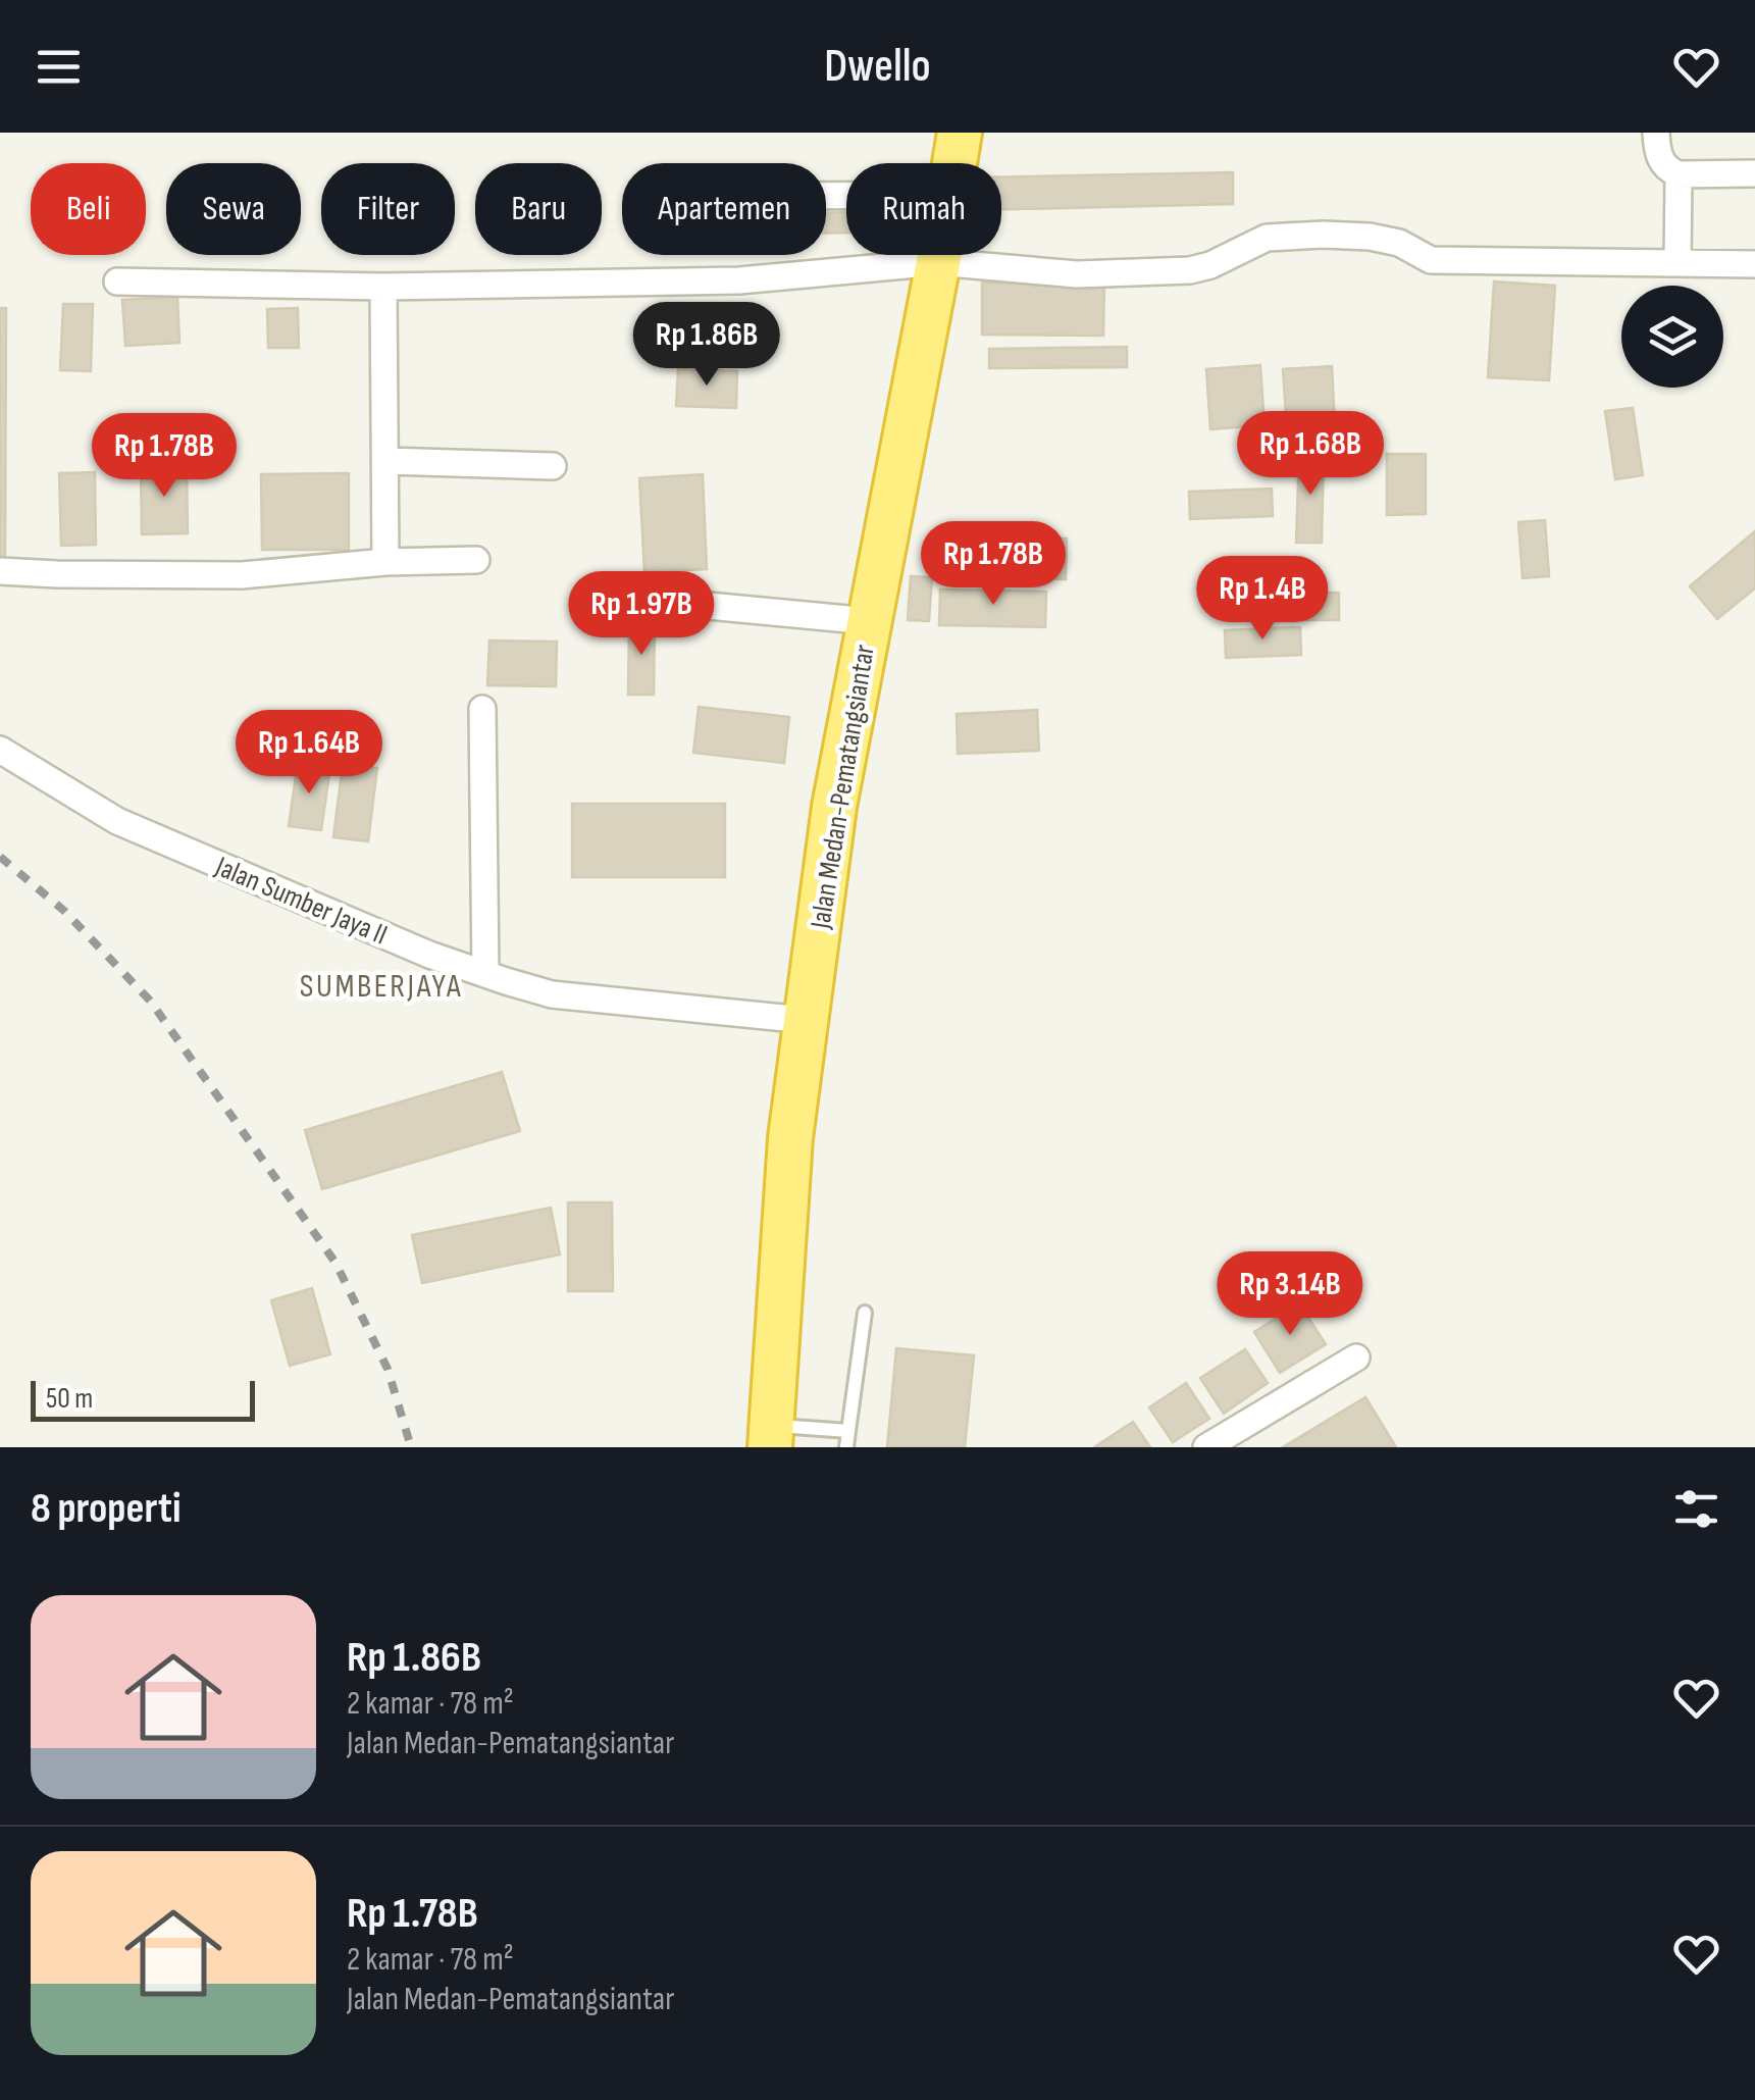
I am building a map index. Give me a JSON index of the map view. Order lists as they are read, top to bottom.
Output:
{
  "streets": {
    "highway": ["Jalan Medan-Pematangsiantar"],
    "street": ["Jalan Sumber Jaya II"]
  },
  "crossings": [
    ["Jalan Medan-Pematangsiantar", "Jalan Sumber Jaya II"]
  ],
  "districts": ["SUMBERJAYA"],
  "scale_bar": "50 m",
  "page": {
    "header": "Dwello",
    "chip": [
      "Beli",
      "Sewa",
      "Filter",
      "Baru",
      "Apartemen",
      "Rumah"
    ],
    "price": [
      "Rp 1.86B",
      "Rp 1.68B",
      "Rp 1.78B",
      "Rp 1.78B",
      "Rp 1.4B",
      "Rp 1.97B",
      "Rp 1.64B",
      "Rp 3.14B"
    ],
    "scale": "50 m",
    "heading": "8 properti",
    "list": [
      {
        "name": "Rp 1.86B",
        "note": "2 kamar · 78 m² · Jalan Medan-Pematangsiantar"
      },
      {
        "name": "Rp 1.78B",
        "note": "2 kamar · 78 m² · Jalan Medan-Pematangsiantar"
      }
    ]
  }
}
